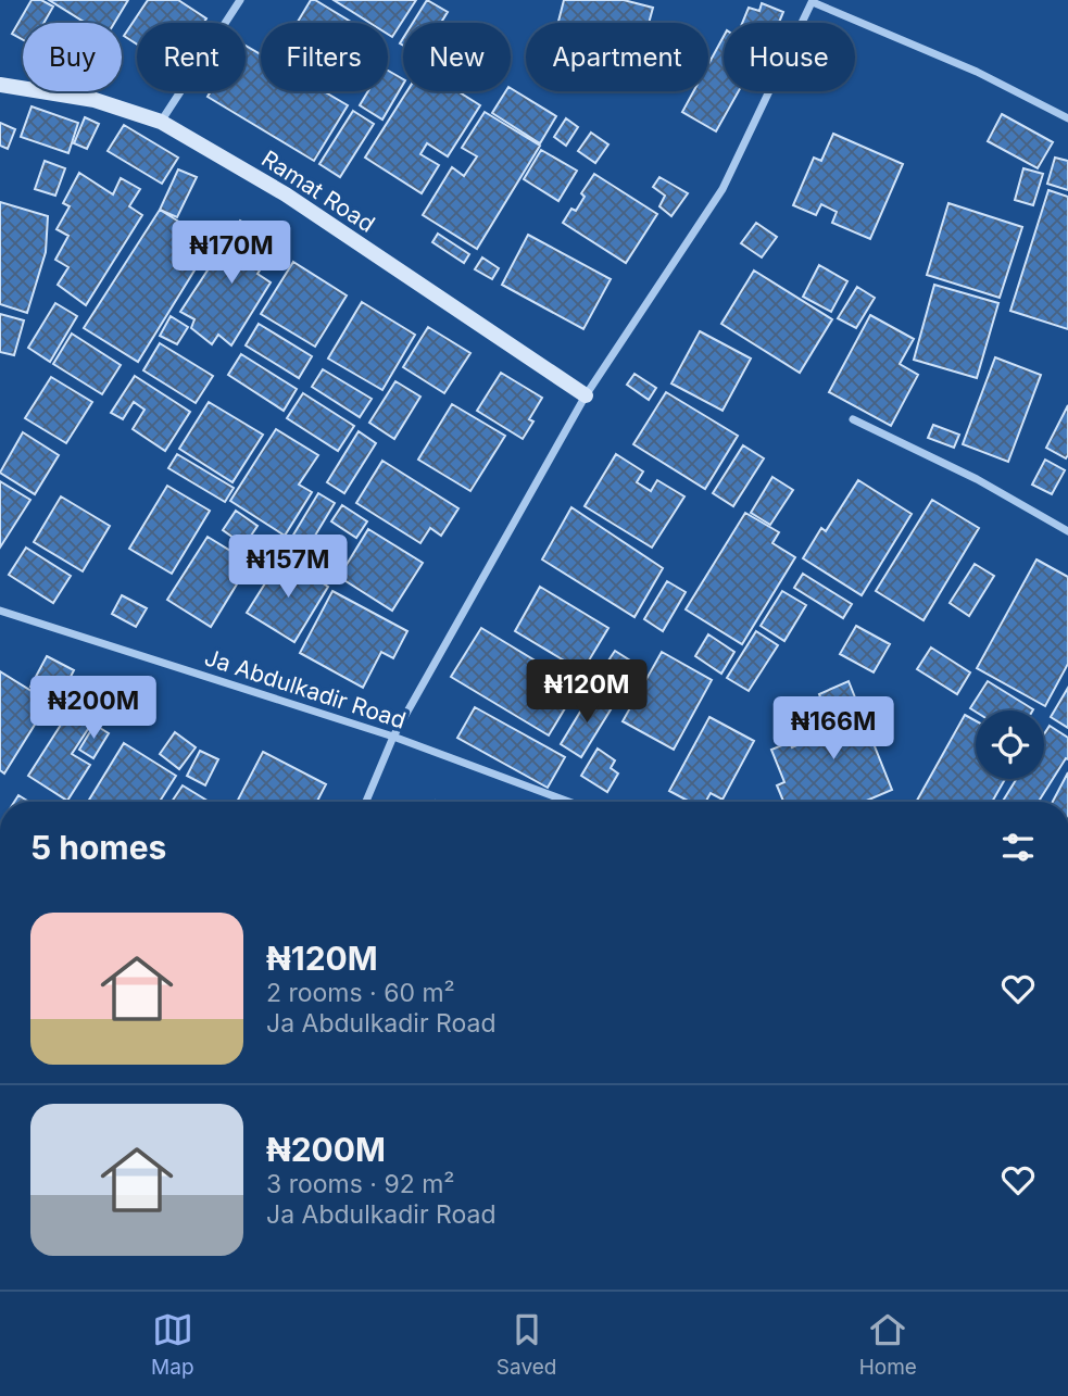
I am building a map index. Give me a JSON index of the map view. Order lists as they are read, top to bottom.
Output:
{
  "streets": {
    "street": ["Ramat Road", "Ja Abdulkadir Road"]
  },
  "page": {
    "chip": [
      "Buy",
      "Rent",
      "Filters",
      "New",
      "Apartment",
      "House"
    ],
    "price": [
      "₦170M",
      "₦157M",
      "₦120M",
      "₦200M",
      "₦166M"
    ],
    "heading": "5 homes",
    "list": [
      {
        "name": "₦120M",
        "note": "2 rooms · 60 m² · Ja Abdulkadir Road"
      },
      {
        "name": "₦200M",
        "note": "3 rooms · 92 m² · Ja Abdulkadir Road"
      }
    ],
    "tabs": ["Map", "Saved", "Home"]
  }
}
